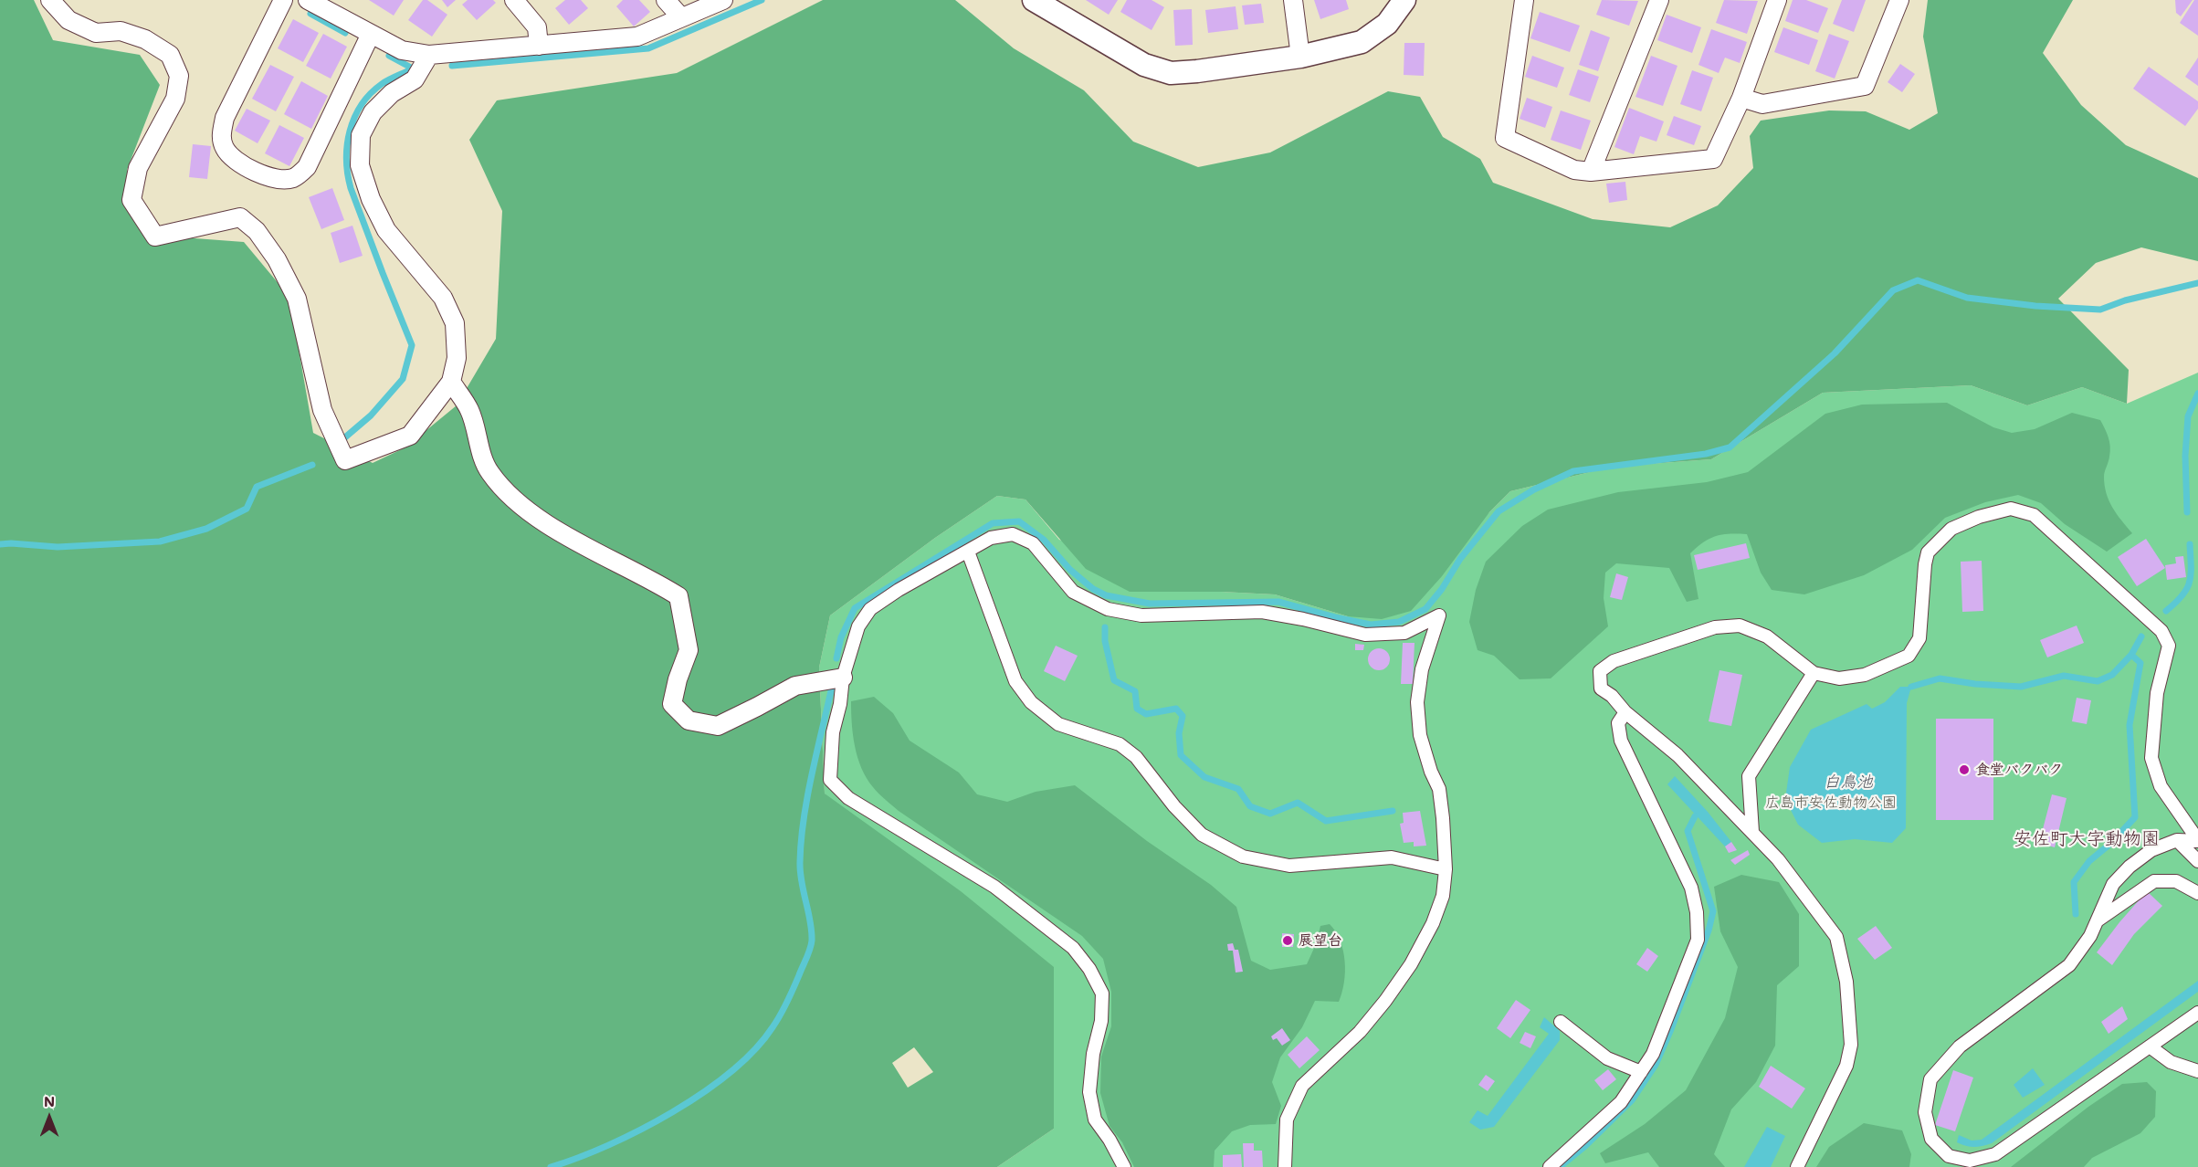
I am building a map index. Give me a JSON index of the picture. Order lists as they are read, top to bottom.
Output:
{
  "districts": ["安佐町大字動物園"],
  "water": ["白鳥池"],
  "parks": ["広島市安佐動物公園"],
  "places": ["食堂バクバク", "展望台"],
  "north": "top"
}
